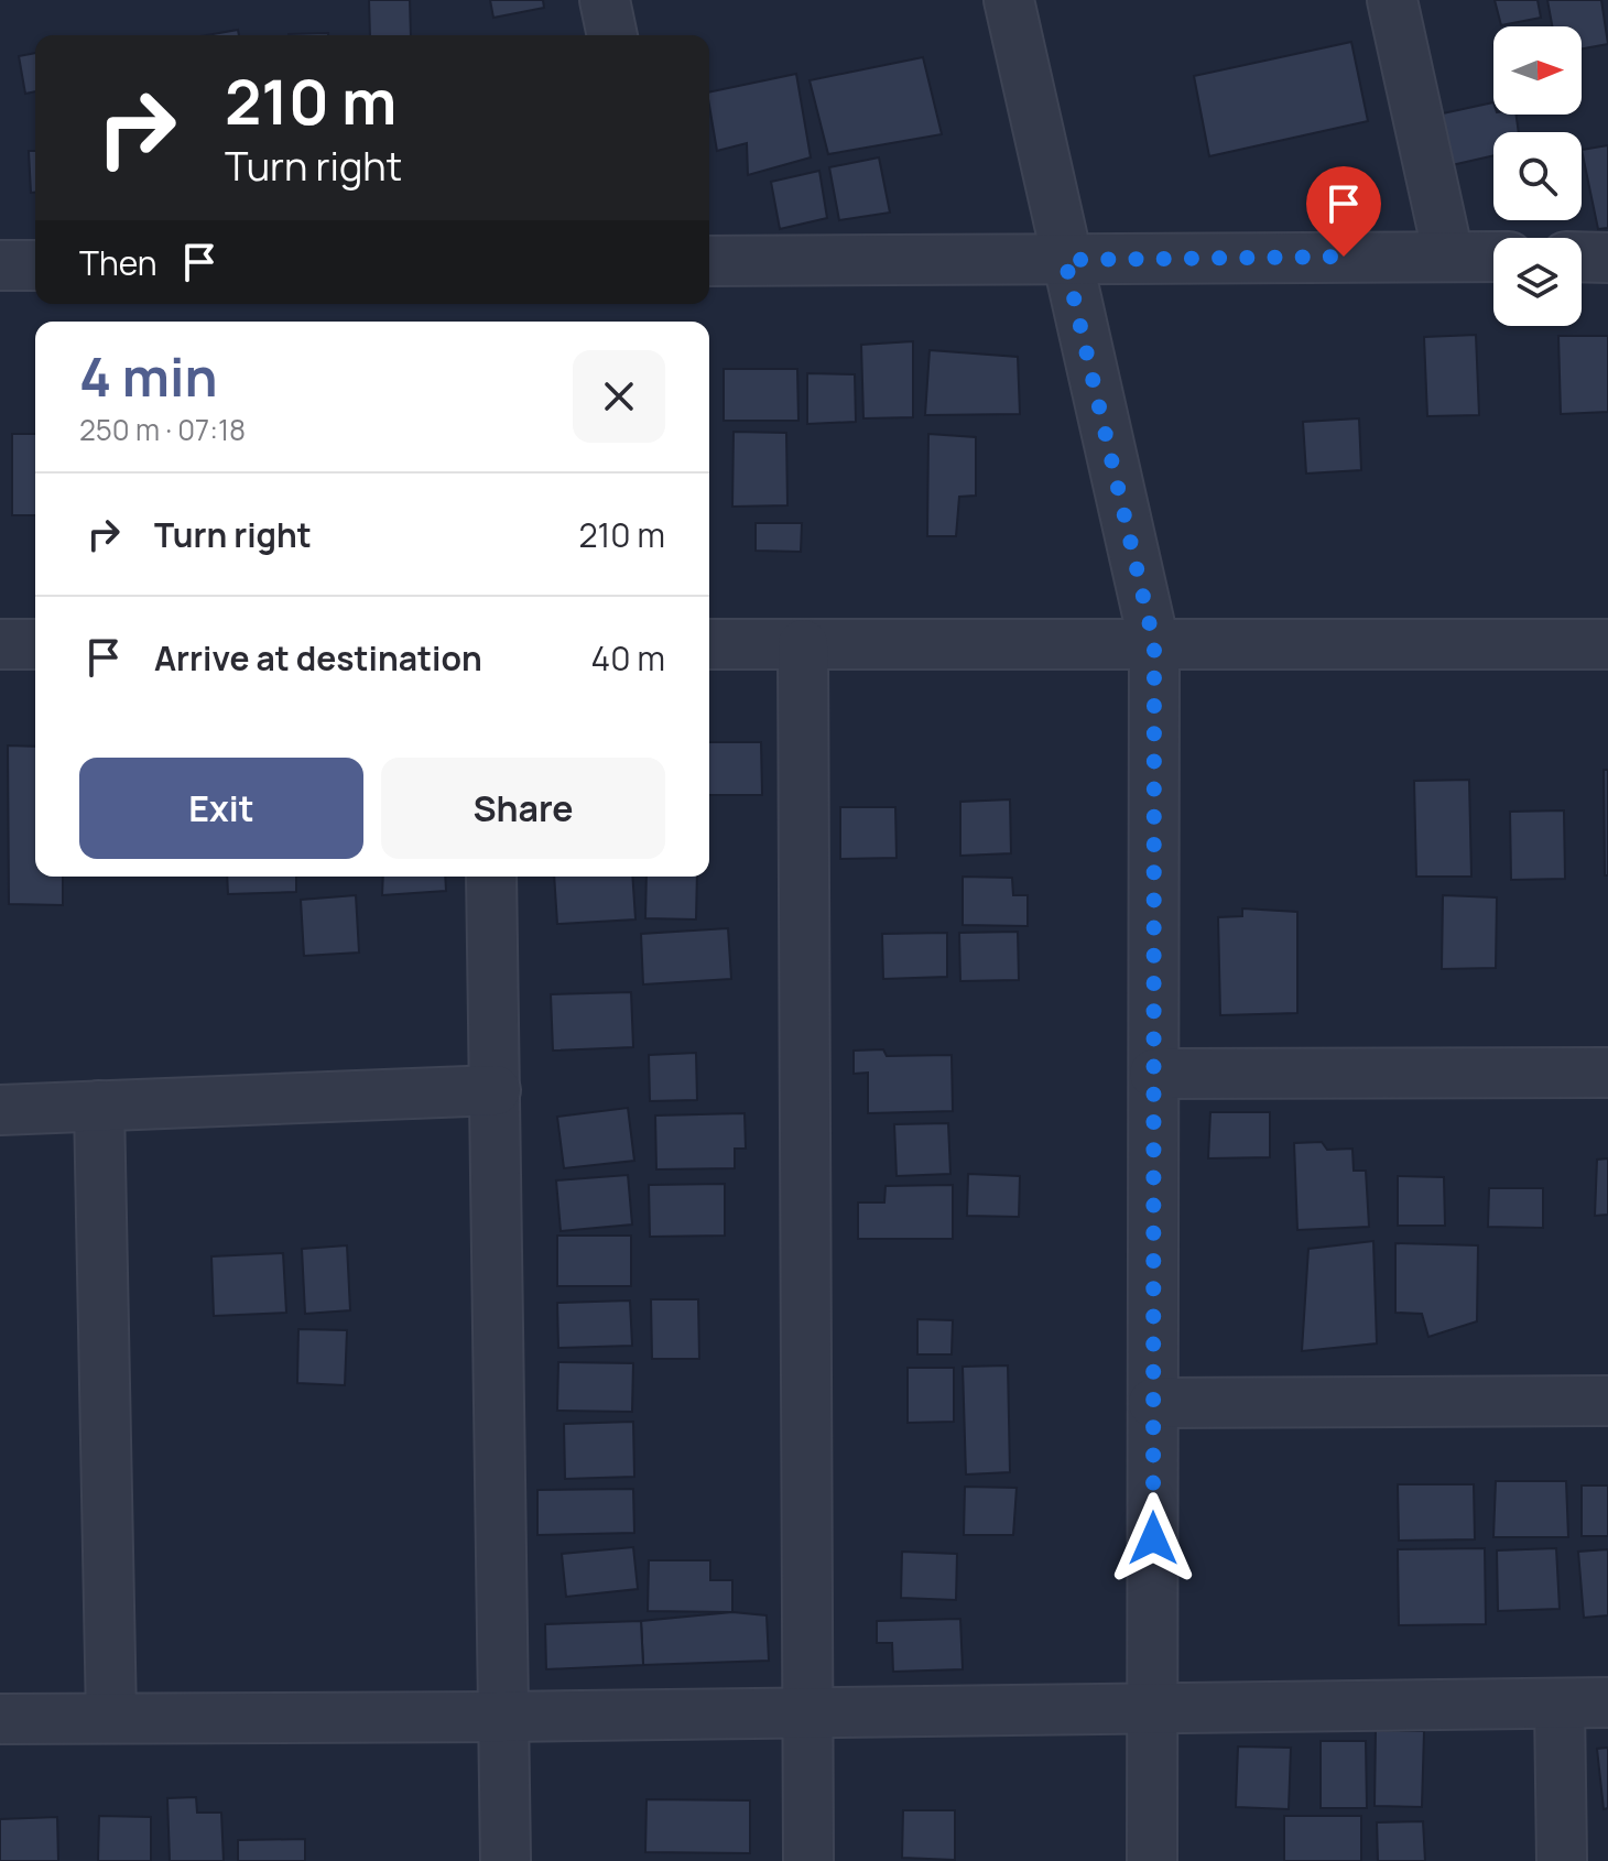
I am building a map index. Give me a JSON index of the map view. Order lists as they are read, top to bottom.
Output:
{
  "north": "right",
  "page": {
    "turn": ["210 m", "Turn right"],
    "then": "Then",
    "heading": ["4 min", "250 m · 07:18"],
    "list": [
      {
        "name": "Turn right",
        "value": "210 m"
      },
      {
        "name": "Arrive at destination",
        "value": "40 m"
      }
    ],
    "buttons": ["Exit", "Share"]
  }
}
